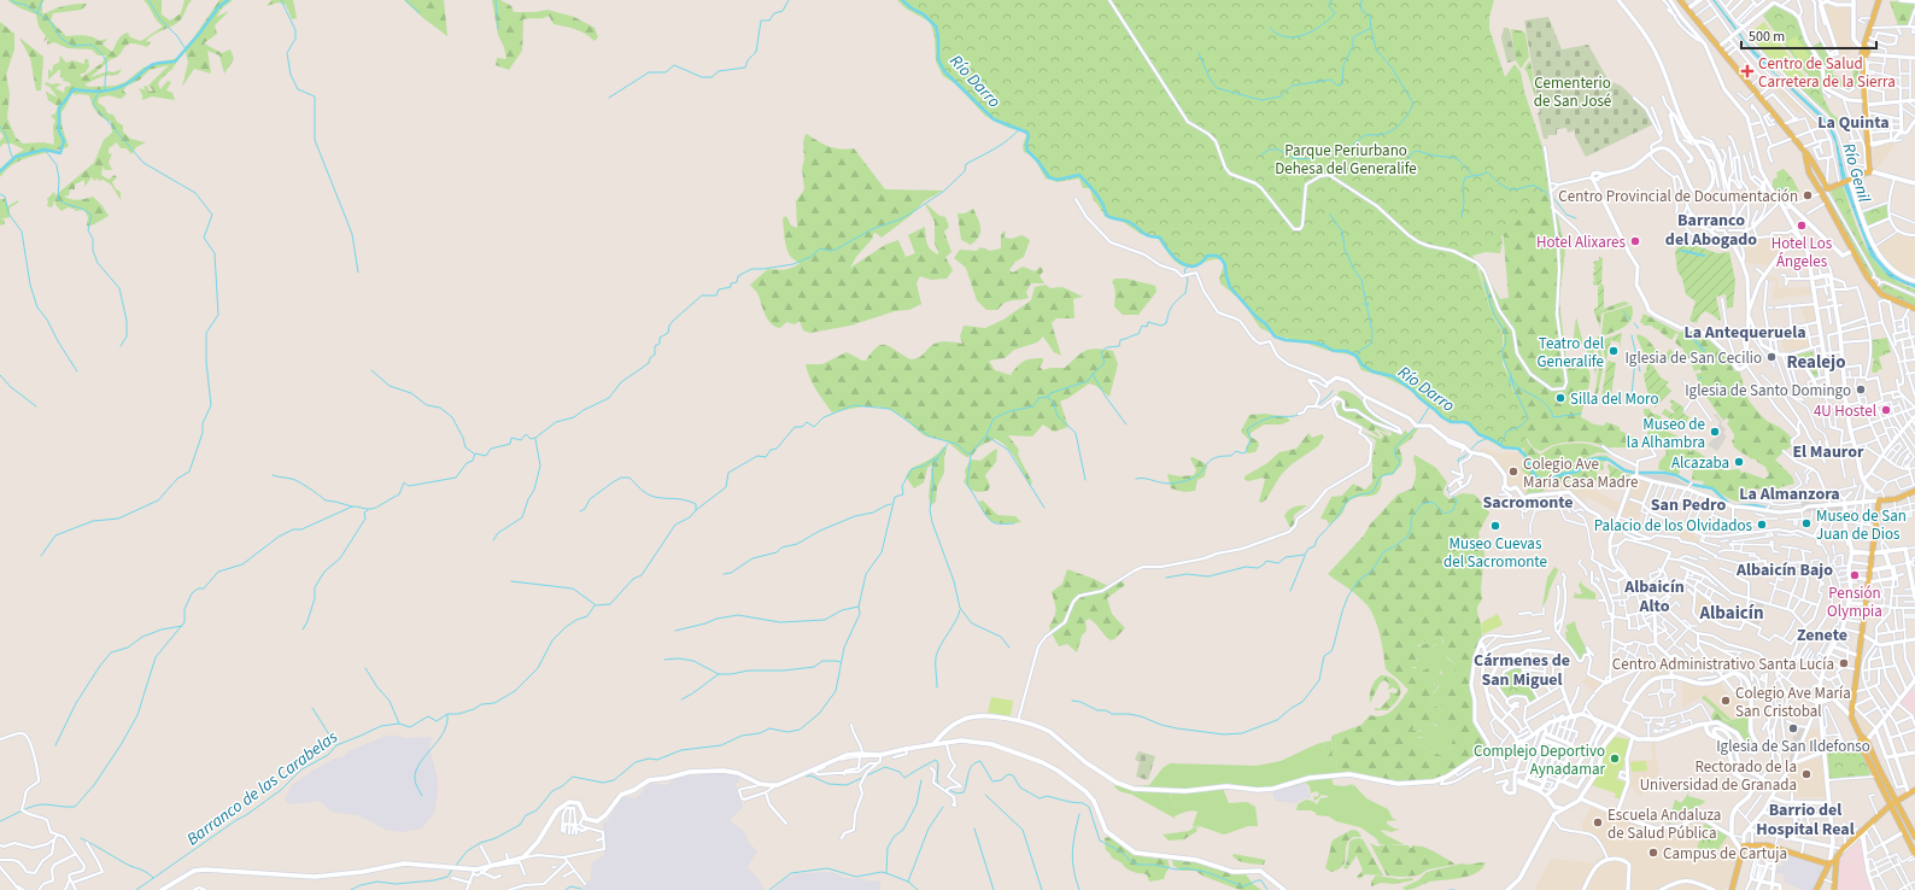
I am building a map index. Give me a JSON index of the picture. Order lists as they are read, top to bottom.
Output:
{
  "districts": [
    "La Quinta",
    "Barranco del Abogado",
    "La Antequeruela",
    "Realejo",
    "El Mauror",
    "La Almanzora",
    "Sacromonte",
    "San Pedro",
    "Albaicín Bajo",
    "Albaicín Alto",
    "Albaicín",
    "Zenete",
    "Cármenes de San Miguel",
    "Barrio del Hospital Real"
  ],
  "water": ["Río Darro", "Río Genil", "Barranco de las Carabelas"],
  "parks": ["Cementerio de San José", "Parque Periurbano Dehesa del Generalife"],
  "places": {
    "health": ["Centro de Salud Carretera de la Sierra"],
    "other": [
      "Centro Provincial de Documentación",
      "Hotel Los Ángeles",
      "Hotel Alixares",
      "Teatro del Generalife",
      "Iglesia de San Cecilio",
      "Iglesia de Santo Domingo",
      "Silla del Moro",
      "4U Hostel",
      "Museo de la Alhambra",
      "Alcazaba",
      "Colegio Ave María Casa Madre",
      "Museo de San Juan de Dios",
      "Palacio de los Olvidados",
      "Museo Cuevas del Sacromonte",
      "Pensión Olympia",
      "Centro Administrativo Santa Lucía",
      "Colegio Ave María San Cristobal",
      "Iglesia de San Ildefonso",
      "Complejo Deportivo Aynadamar",
      "Rectorado de la Universidad de Granada",
      "Escuela Andaluza de Salud Pública",
      "Campus de Cartuja"
    ]
  },
  "scale_bar": "500 m"
}
